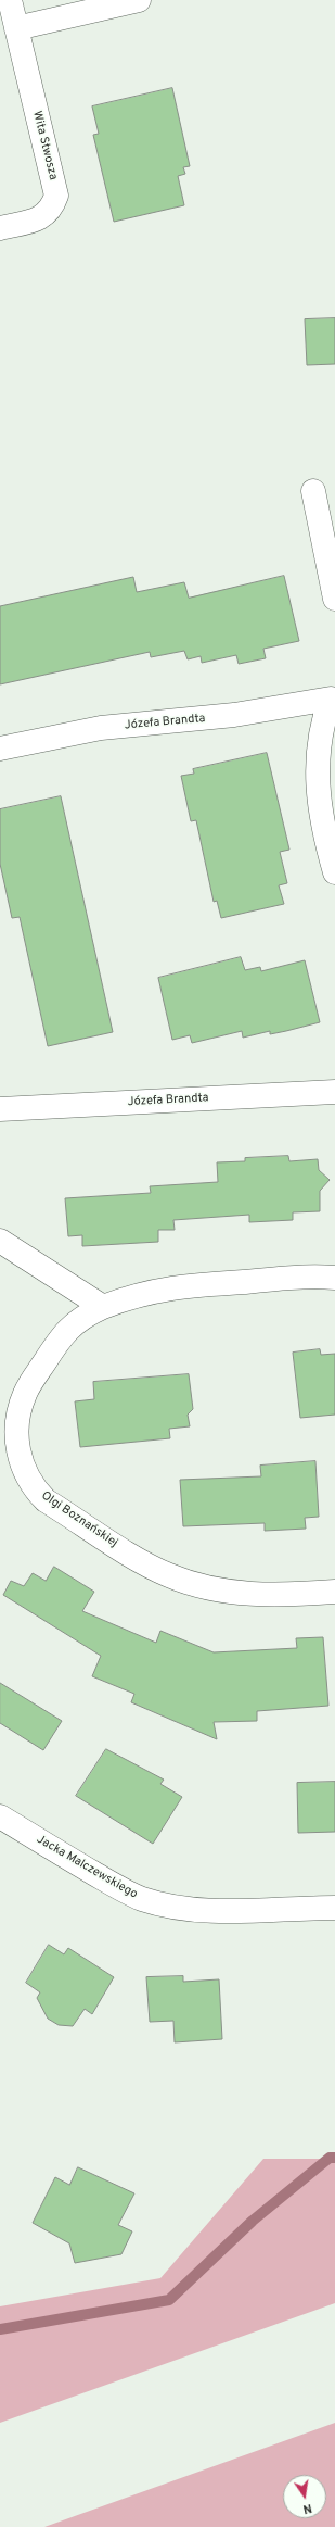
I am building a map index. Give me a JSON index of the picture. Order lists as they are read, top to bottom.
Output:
{
  "streets": {
    "street": [
      "Wita Stwosza",
      "Józefa Brandta",
      "Olgi Boznańskiej",
      "Jacka Malczewskiego"
    ]
  },
  "north": "bottom"
}
